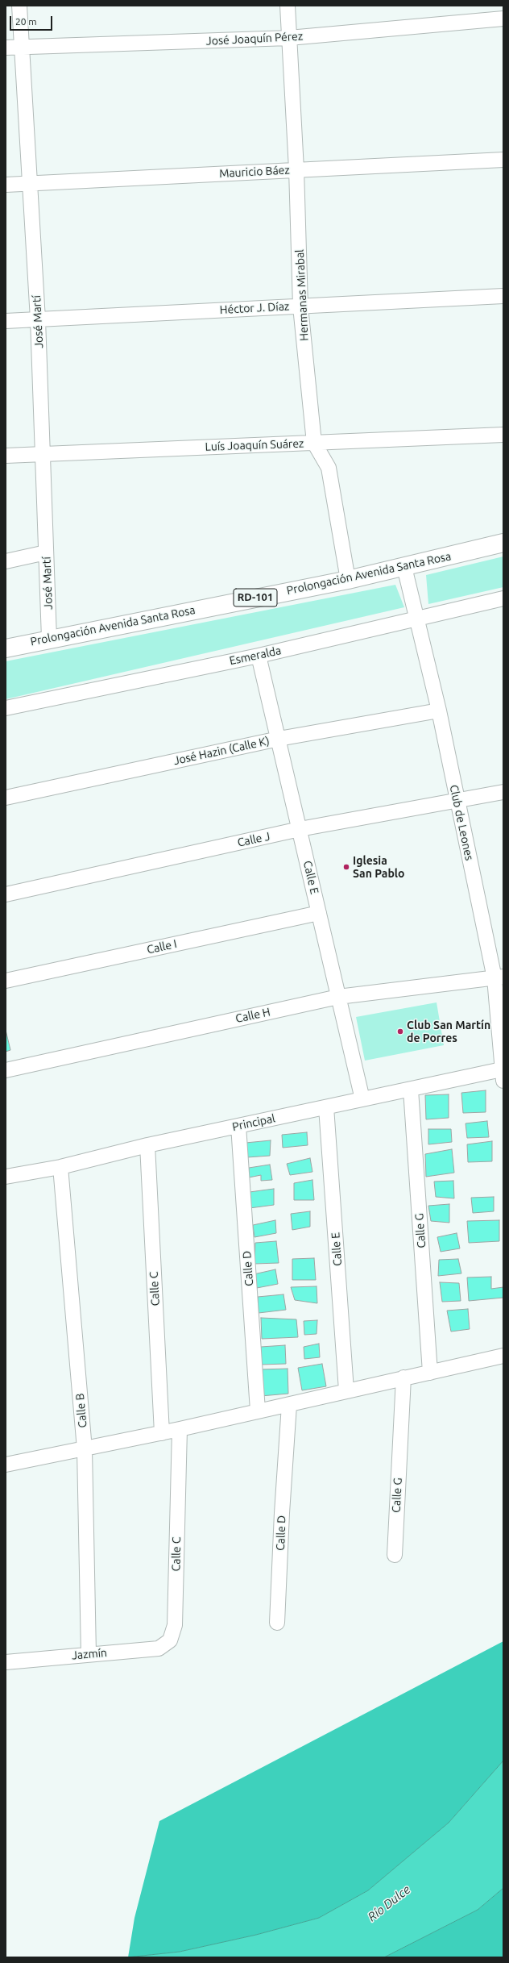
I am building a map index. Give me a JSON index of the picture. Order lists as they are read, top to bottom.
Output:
{
  "streets": {
    "main road": ["Prolongación Avenida Santa Rosa", "RD-101"],
    "street": [
      "José Joaquín Pérez",
      "Mauricio Báez",
      "Hermanas Mirabal",
      "Héctor J. Díaz",
      "José Martí",
      "Luís Joaquín Suárez",
      "Esmeralda",
      "José Hazin (Calle K)",
      "Club de Leones",
      "Calle J",
      "Calle E",
      "Calle I",
      "Calle H",
      "Principal",
      "Calle G",
      "Calle D",
      "Calle C",
      "Calle B",
      "Jazmín"
    ]
  },
  "crossings": [
    ["José Joaquín Pérez", "Hermanas Mirabal"],
    ["José Joaquín Pérez", "José Martí"],
    ["Mauricio Báez", "Hermanas Mirabal"],
    ["Mauricio Báez", "José Martí"],
    ["Hermanas Mirabal", "Héctor J. Díaz"],
    ["Hermanas Mirabal", "Luís Joaquín Suárez"],
    ["Hermanas Mirabal", "Prolongación Avenida Santa Rosa"],
    ["Héctor J. Díaz", "José Martí"],
    ["José Martí", "Luís Joaquín Suárez"],
    ["José Martí", "Prolongación Avenida Santa Rosa"],
    ["Prolongación Avenida Santa Rosa", "Club de Leones"],
    ["Esmeralda", "Club de Leones"],
    ["Esmeralda", "Calle E"],
    ["José Hazin (Calle K)", "Club de Leones"],
    ["José Hazin (Calle K)", "Calle E"],
    ["Club de Leones", "Calle J"],
    ["Club de Leones", "Calle H"],
    ["Club de Leones", "Principal"],
    ["Calle J", "Calle E"],
    ["Calle E", "Calle I"],
    ["Calle E", "Calle H"],
    ["Calle E", "Principal"],
    ["Principal", "Calle G"],
    ["Principal", "Calle D"],
    ["Principal", "Calle C"],
    ["Principal", "Calle B"],
    ["Calle C", "Jazmín"],
    ["Calle B", "Jazmín"]
  ],
  "water": ["Río Dulce"],
  "places": ["Iglesia San Pablo", "Club San Martín de Porres"],
  "scale_bar": "20 m"
}
